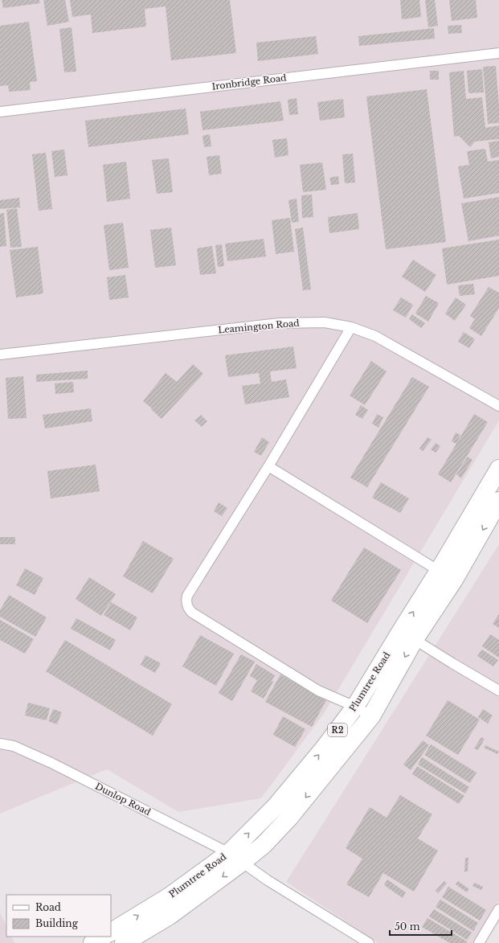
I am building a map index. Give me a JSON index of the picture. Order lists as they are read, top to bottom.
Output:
{
  "streets": {
    "highway": ["Plumtree Road", "R2"],
    "street": ["Ironbridge Road", "Leamington Road", "Dunlop Road"]
  },
  "crossings": [
    ["Plumtree Road", "Dunlop Road"]
  ],
  "legend": ["Road", "Building"],
  "scale_bar": "50 m"
}
